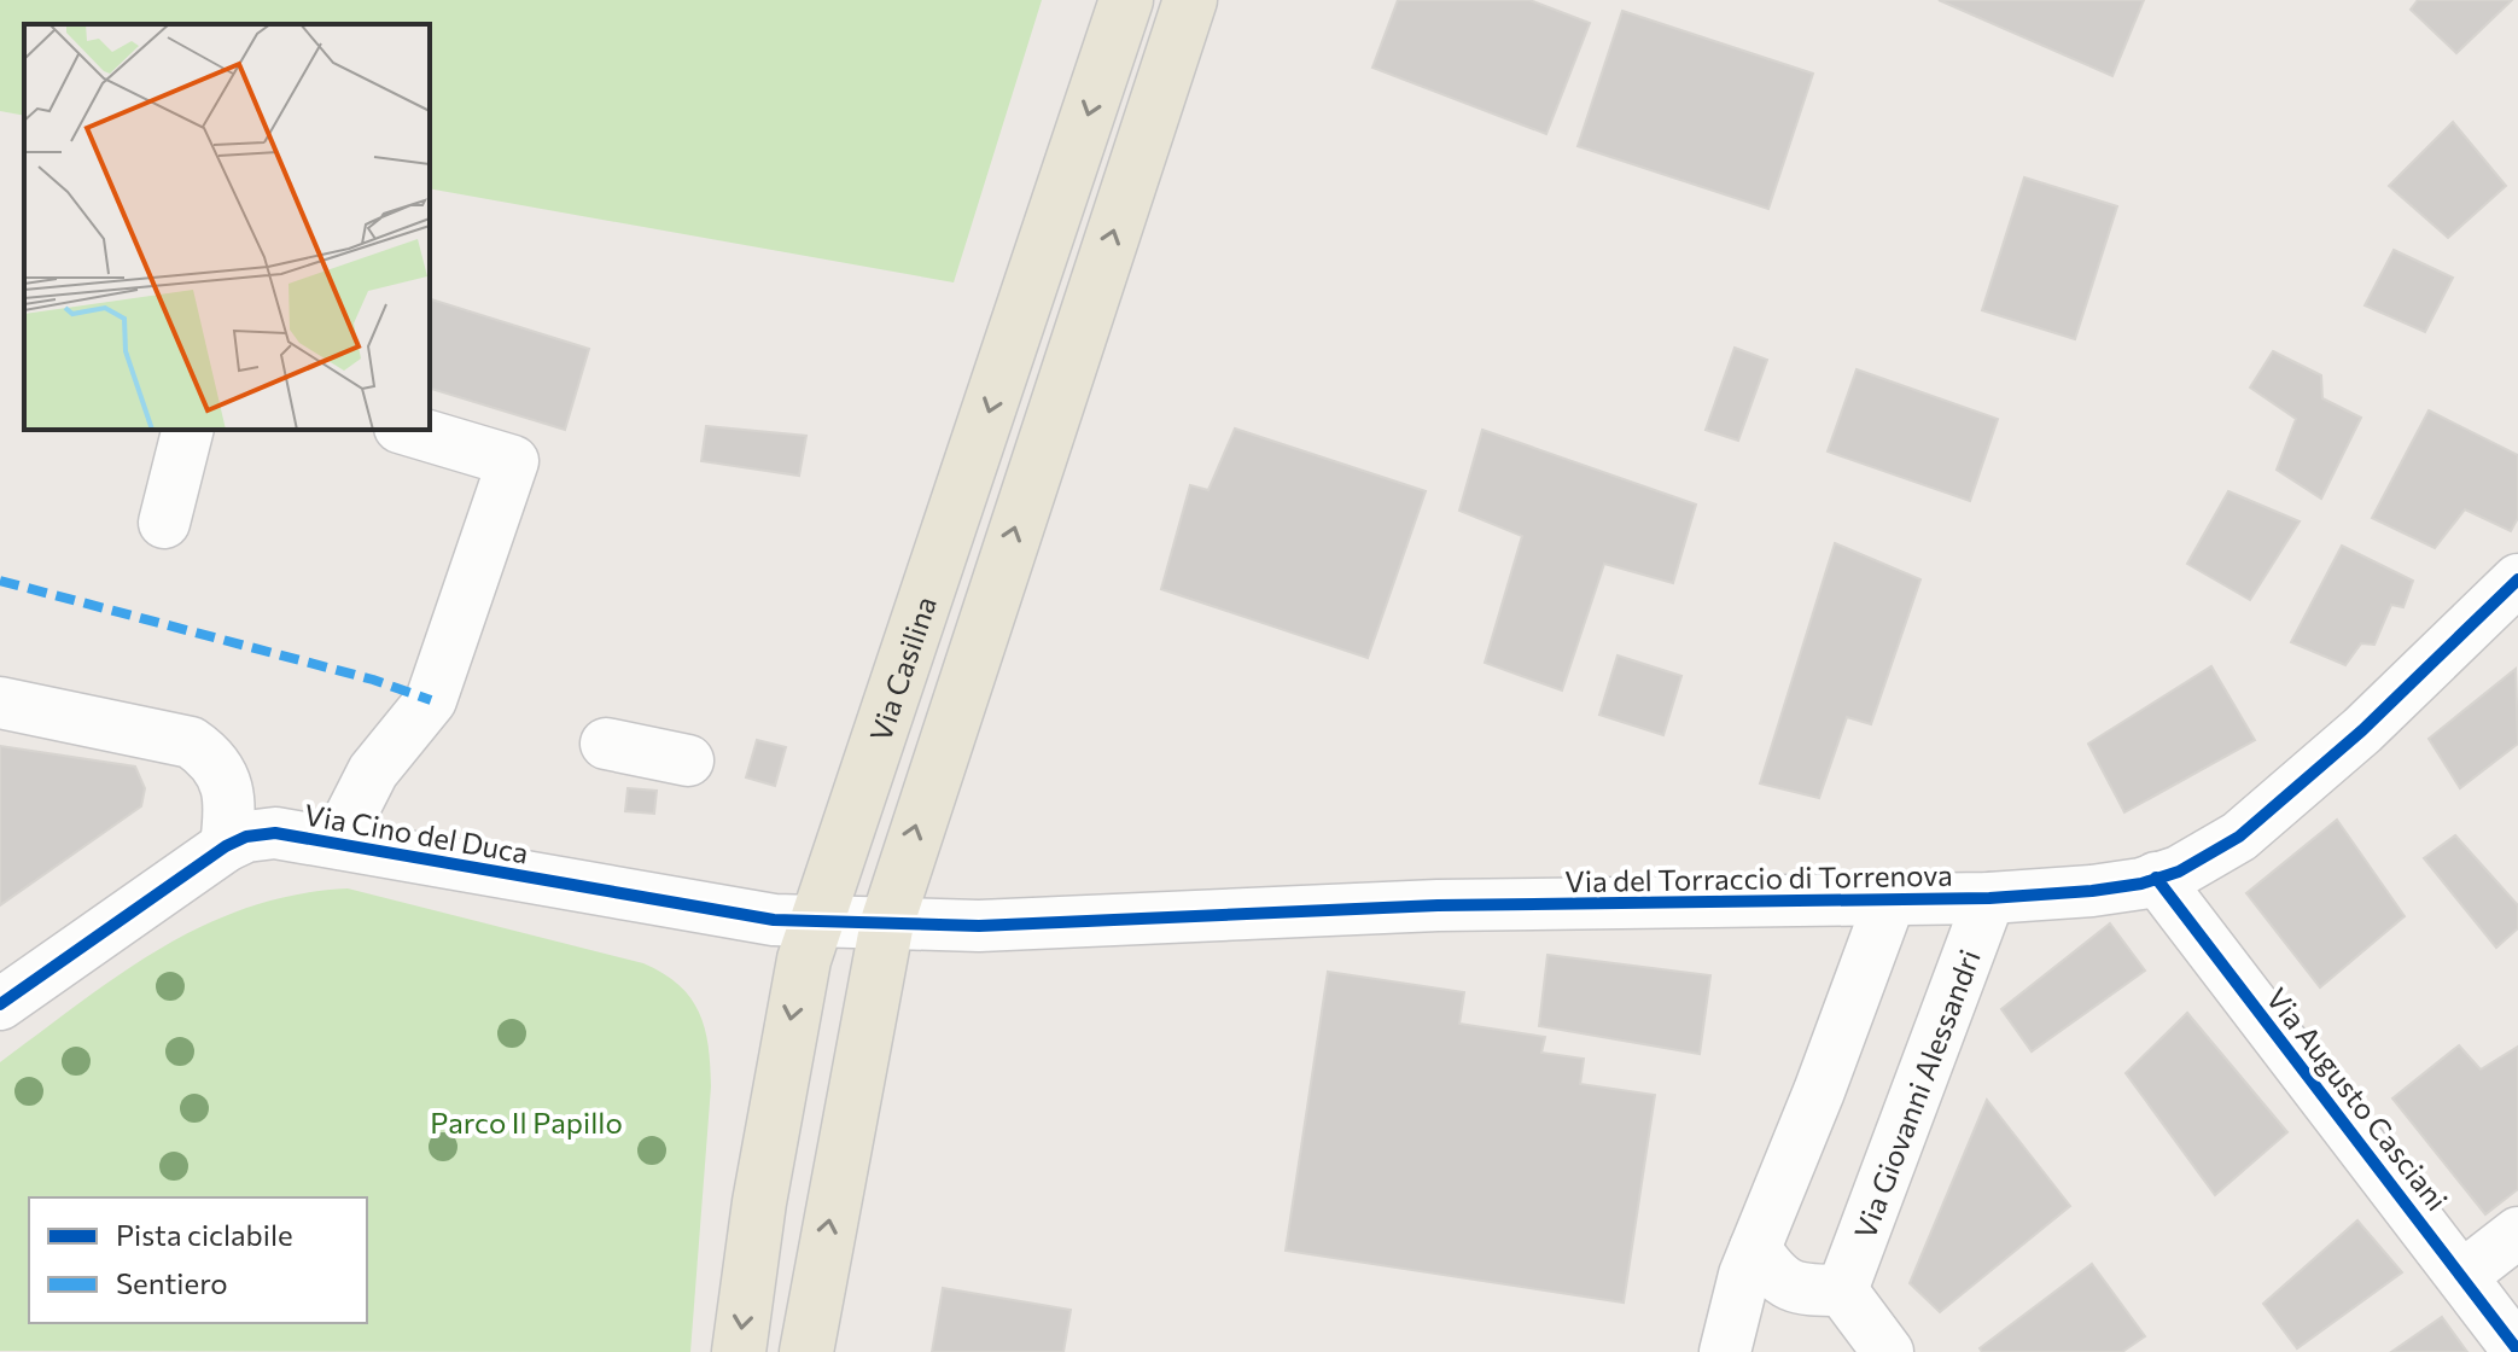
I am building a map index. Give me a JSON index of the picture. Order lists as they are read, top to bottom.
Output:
{
  "streets": {
    "main road": ["Via Casilina"],
    "street": [
      "Via Cino del Duca",
      "Via del Torraccio di Torrenova",
      "Via Giovanni Alessandri",
      "Via Augusto Casciani"
    ]
  },
  "crossings": [
    ["Via Casilina", "Via Cino del Duca"],
    ["Via Cino del Duca", "Via del Torraccio di Torrenova"],
    ["Via del Torraccio di Torrenova", "Via Giovanni Alessandri"],
    ["Via del Torraccio di Torrenova", "Via Augusto Casciani"]
  ],
  "parks": ["Parco Il Papillo"],
  "legend": ["Pista ciclabile", "Sentiero"]
}
